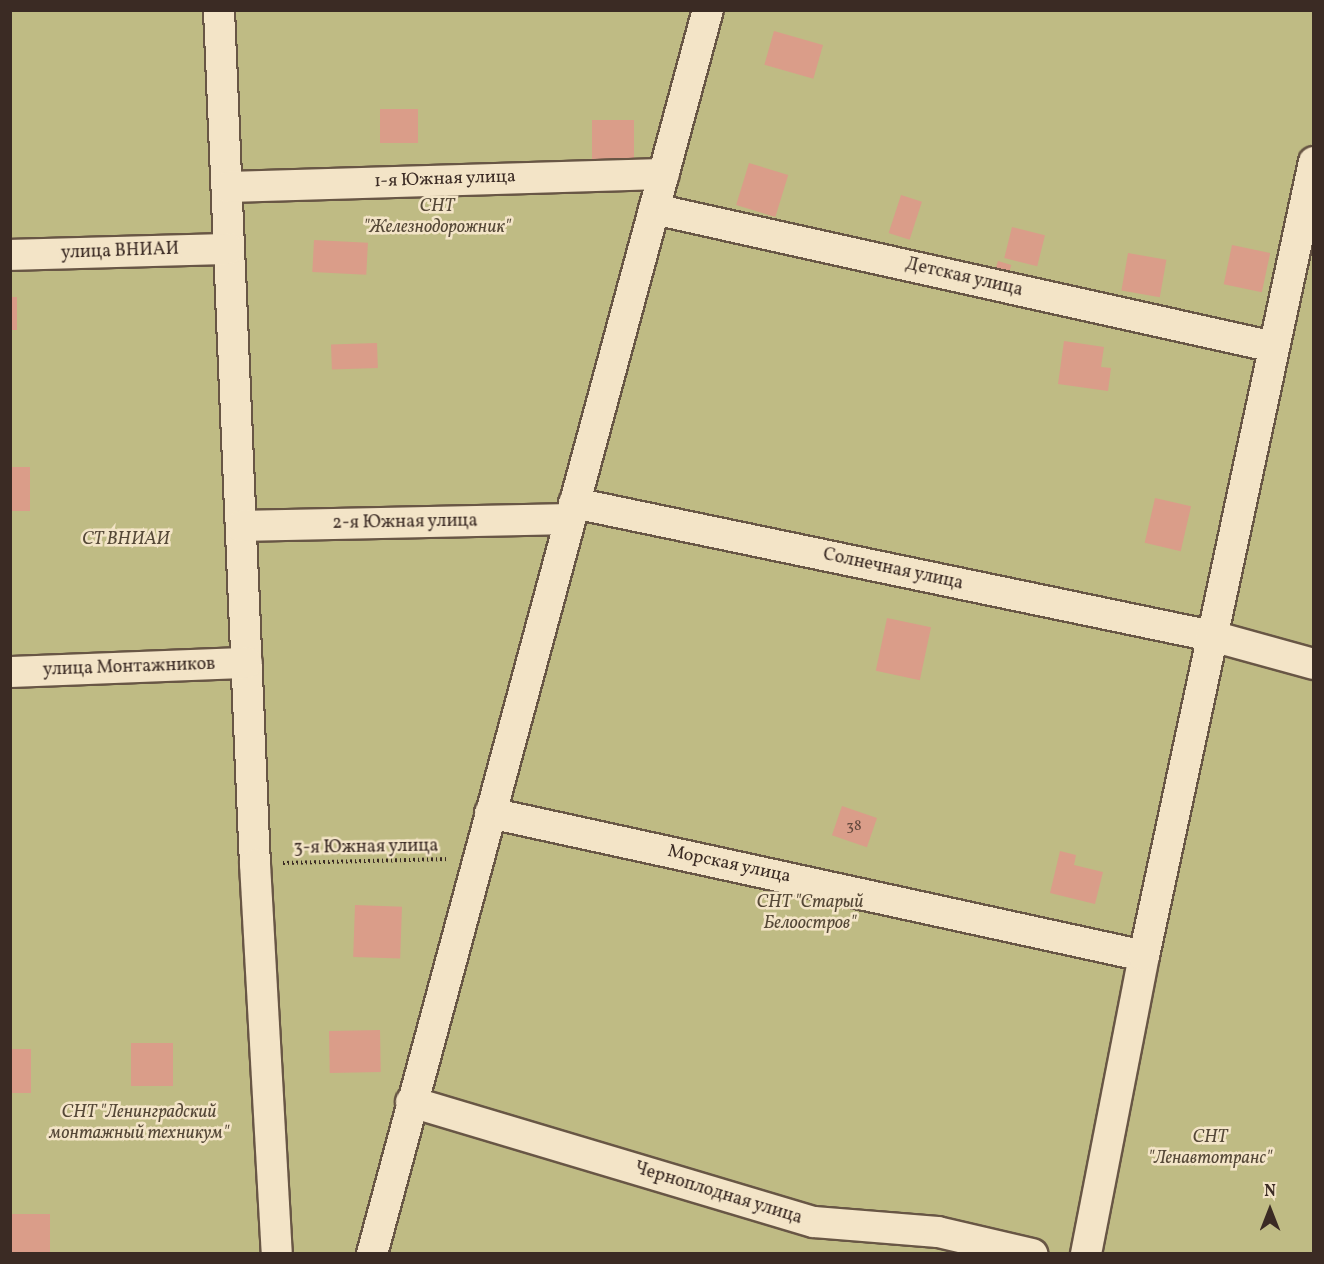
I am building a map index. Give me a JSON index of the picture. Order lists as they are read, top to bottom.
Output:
{
  "streets": {
    "street": [
      "1-я Южная улица",
      "улица ВНИАИ",
      "Детская улица",
      "2-я Южная улица",
      "Солнечная улица",
      "улица Монтажников",
      "Морская улица",
      "Черноплодная улица"
    ],
    "path": ["3-я Южная улица"]
  },
  "crossings": [
    ["2-я Южная улица", "Солнечная улица"]
  ],
  "parks": [
    "СНТ \"Железнодорожник\"",
    "СТ ВНИАИ",
    "СНТ \"Старый Белоостров\"",
    "СНТ \"Ленинградский монтажный техникум\"",
    "СНТ \"Ленавтотранс\""
  ],
  "house_numbers": ["38"],
  "north": "top"
}
